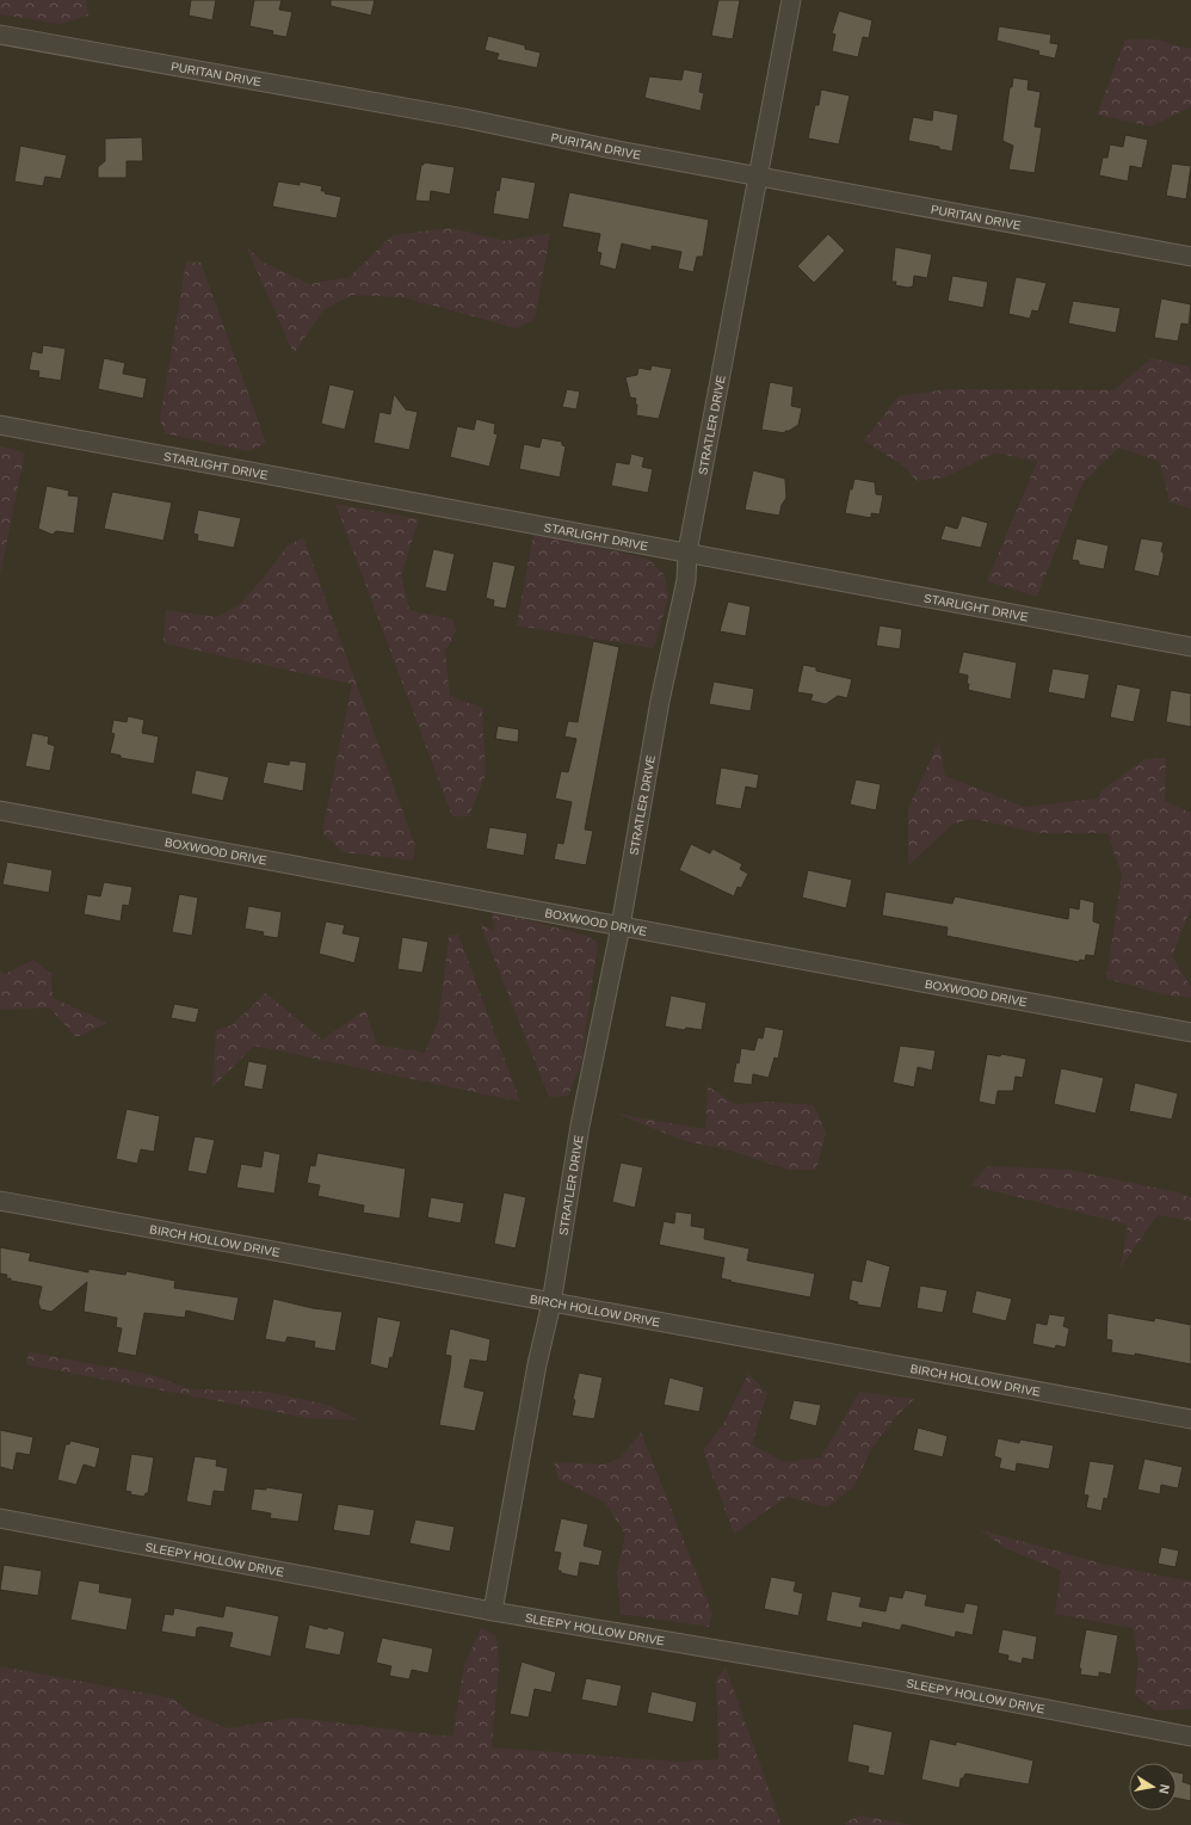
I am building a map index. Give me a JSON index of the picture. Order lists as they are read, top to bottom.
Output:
{
  "streets": {
    "street": [
      "PURITAN DRIVE",
      "STRATLER DRIVE",
      "STARLIGHT DRIVE",
      "BOXWOOD DRIVE",
      "BIRCH HOLLOW DRIVE",
      "SLEEPY HOLLOW DRIVE"
    ]
  },
  "crossings": [
    ["PURITAN DRIVE", "STRATLER DRIVE"],
    ["STRATLER DRIVE", "STARLIGHT DRIVE"],
    ["STRATLER DRIVE", "BOXWOOD DRIVE"],
    ["STRATLER DRIVE", "BIRCH HOLLOW DRIVE"],
    ["STRATLER DRIVE", "SLEEPY HOLLOW DRIVE"]
  ],
  "north": "right"
}
